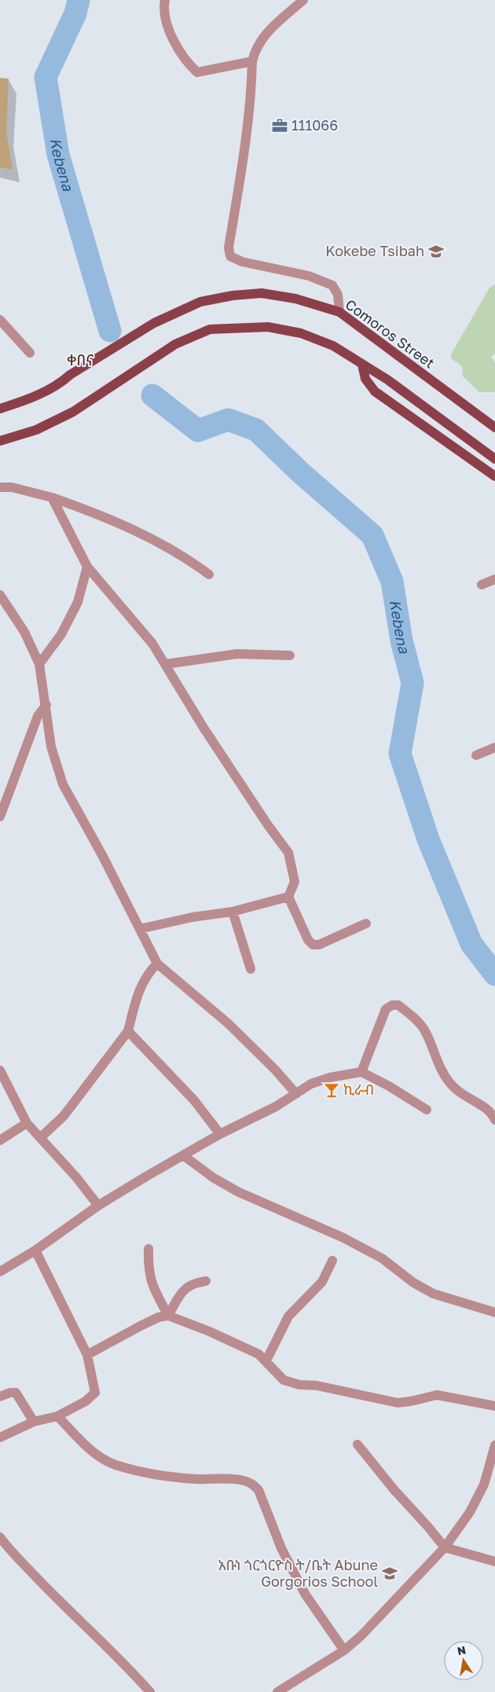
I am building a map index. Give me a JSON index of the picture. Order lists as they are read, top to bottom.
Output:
{
  "streets": {
    "main road": ["Comoros Street"]
  },
  "districts": ["ቀበና"],
  "water": ["Kebena"],
  "places": {
    "office": ["111066"],
    "school or university": ["Kokebe Tsibah", "አቡነ ጎርጎርዮስ ት/ቤት Abune Gorgorios School"],
    "bar": ["ኪራብ"]
  },
  "north": "top"
}
